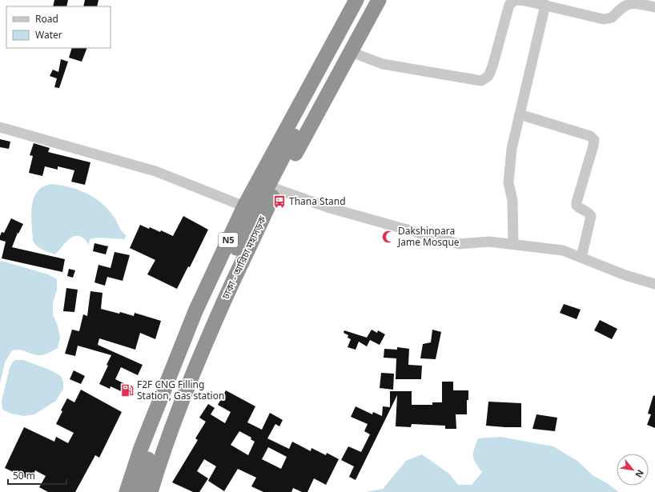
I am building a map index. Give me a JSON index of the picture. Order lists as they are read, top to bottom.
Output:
{
  "streets": {
    "highway": ["N5", "ঢাকা - আরিচা মহাসড়ক"]
  },
  "places": {
    "bus stop": ["Thana Stand"],
    "mosque": ["Dakshinpara Jame Mosque"],
    "fuel station": ["F2F CNG Filling Station, Gas station"]
  },
  "legend": ["Road", "Water"],
  "scale_bar": "50 m",
  "north": "bottom right"
}
